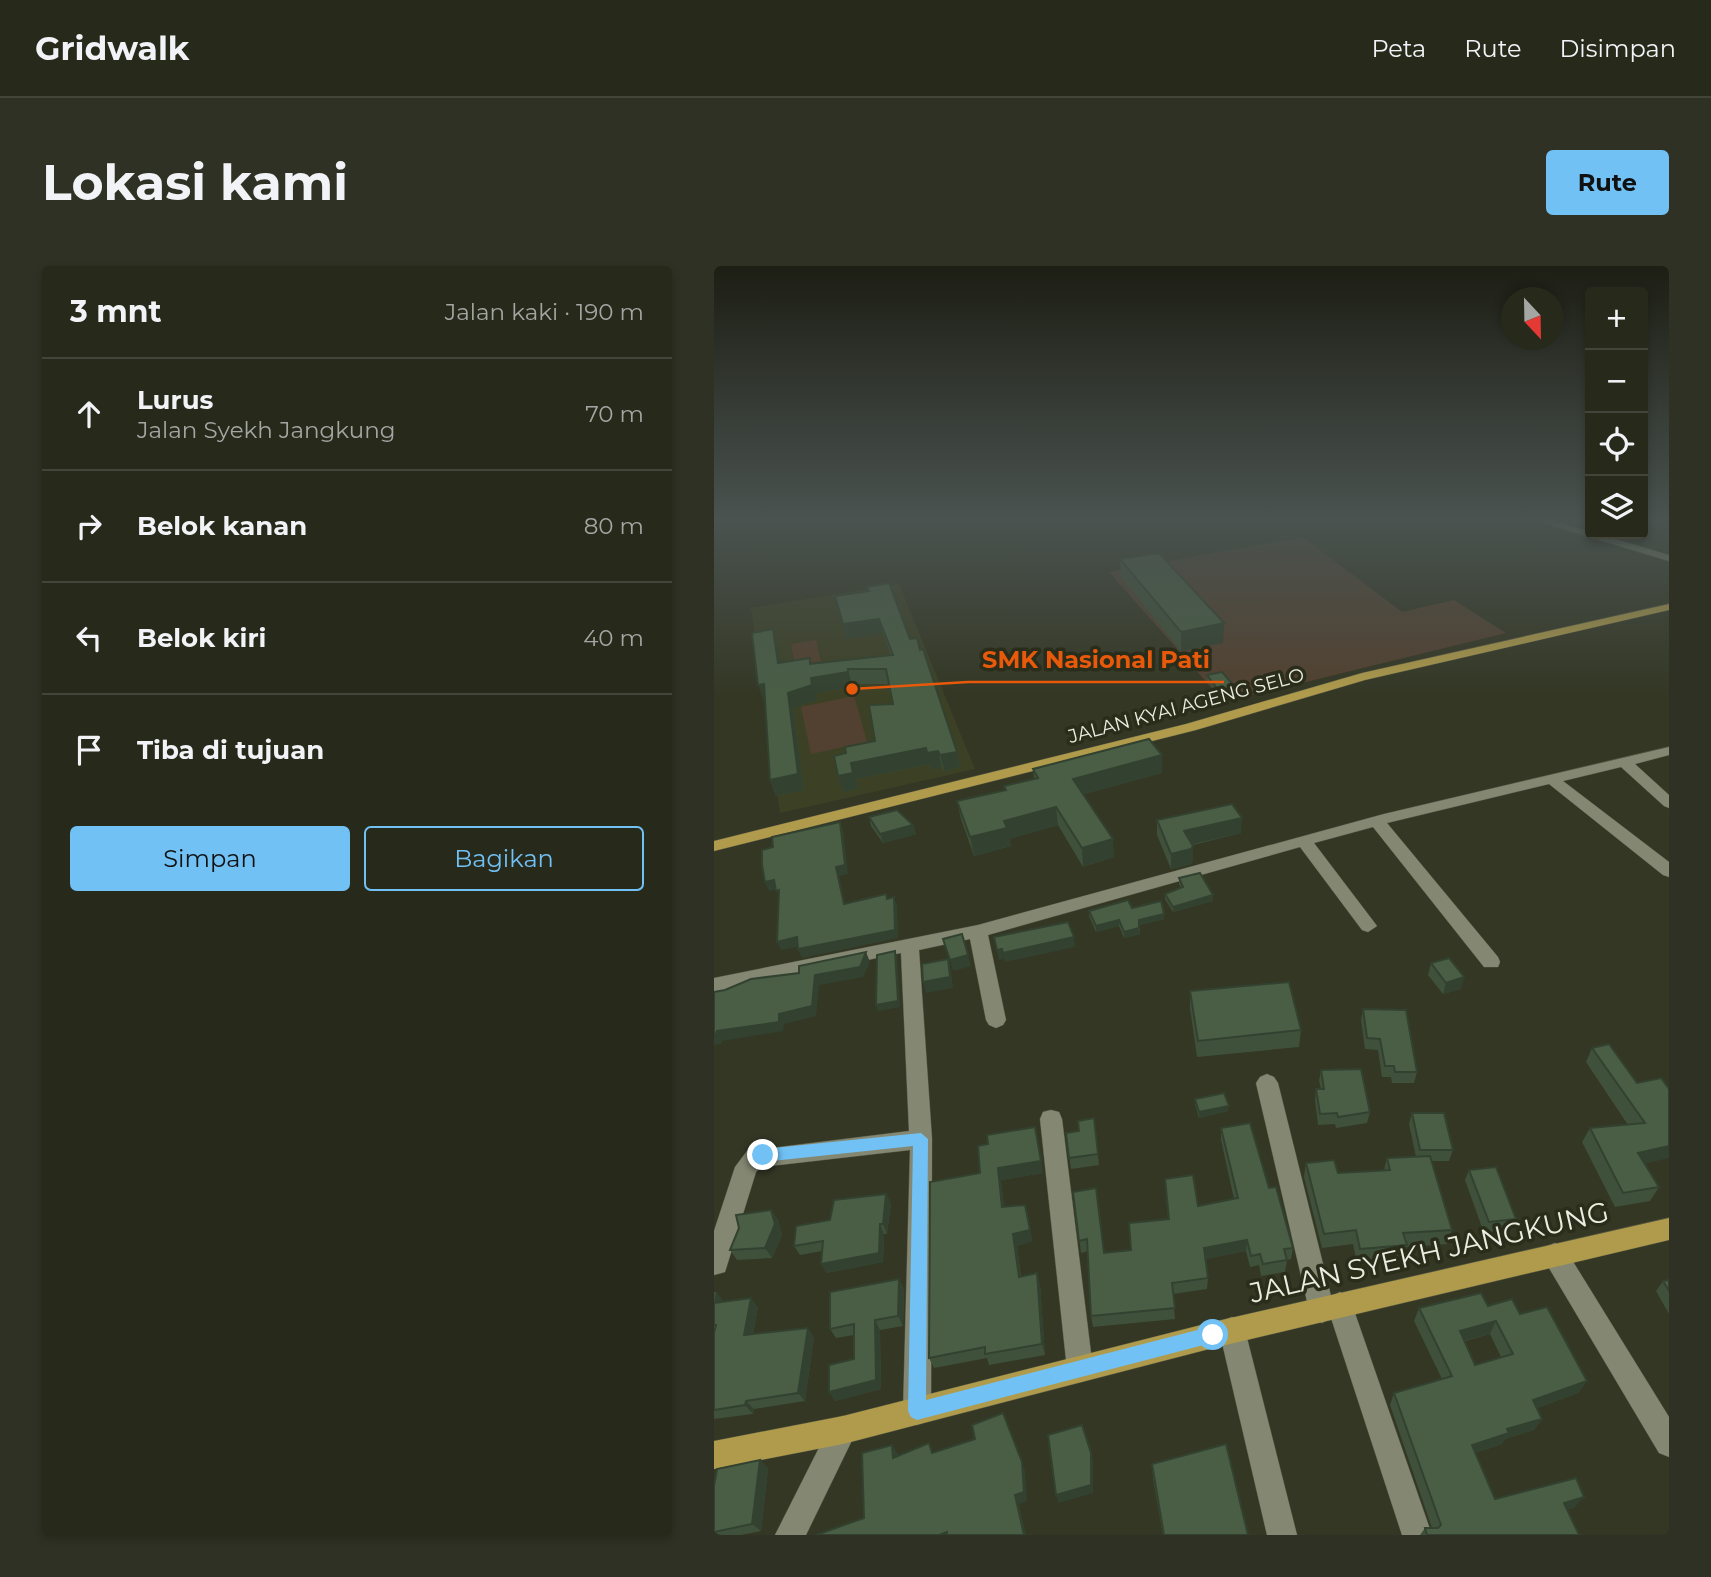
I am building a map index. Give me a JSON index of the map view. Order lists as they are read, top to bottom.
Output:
{
  "streets": {
    "main road": ["JALAN KYAI AGENG SELO", "JALAN SYEKH JANGKUNG"]
  },
  "places": ["SMK Nasional Pati"],
  "north": "bottom",
  "page": {
    "header": "Gridwalk",
    "nav": ["Peta", "Rute", "Disimpan"],
    "buttons": [
      "Rute",
      ["Simpan", "Bagikan"]
    ],
    "title": "Lokasi kami",
    "heading": ["3 mnt", "Jalan kaki · 190 m"],
    "map_buttons": ["+", "−"],
    "list": [
      ["Lurus", "Jalan Syekh Jangkung", "70 m"],
      ["Belok kanan", "80 m"],
      ["Belok kiri", "40 m"],
      "Tiba di tujuan"
    ]
  }
}
